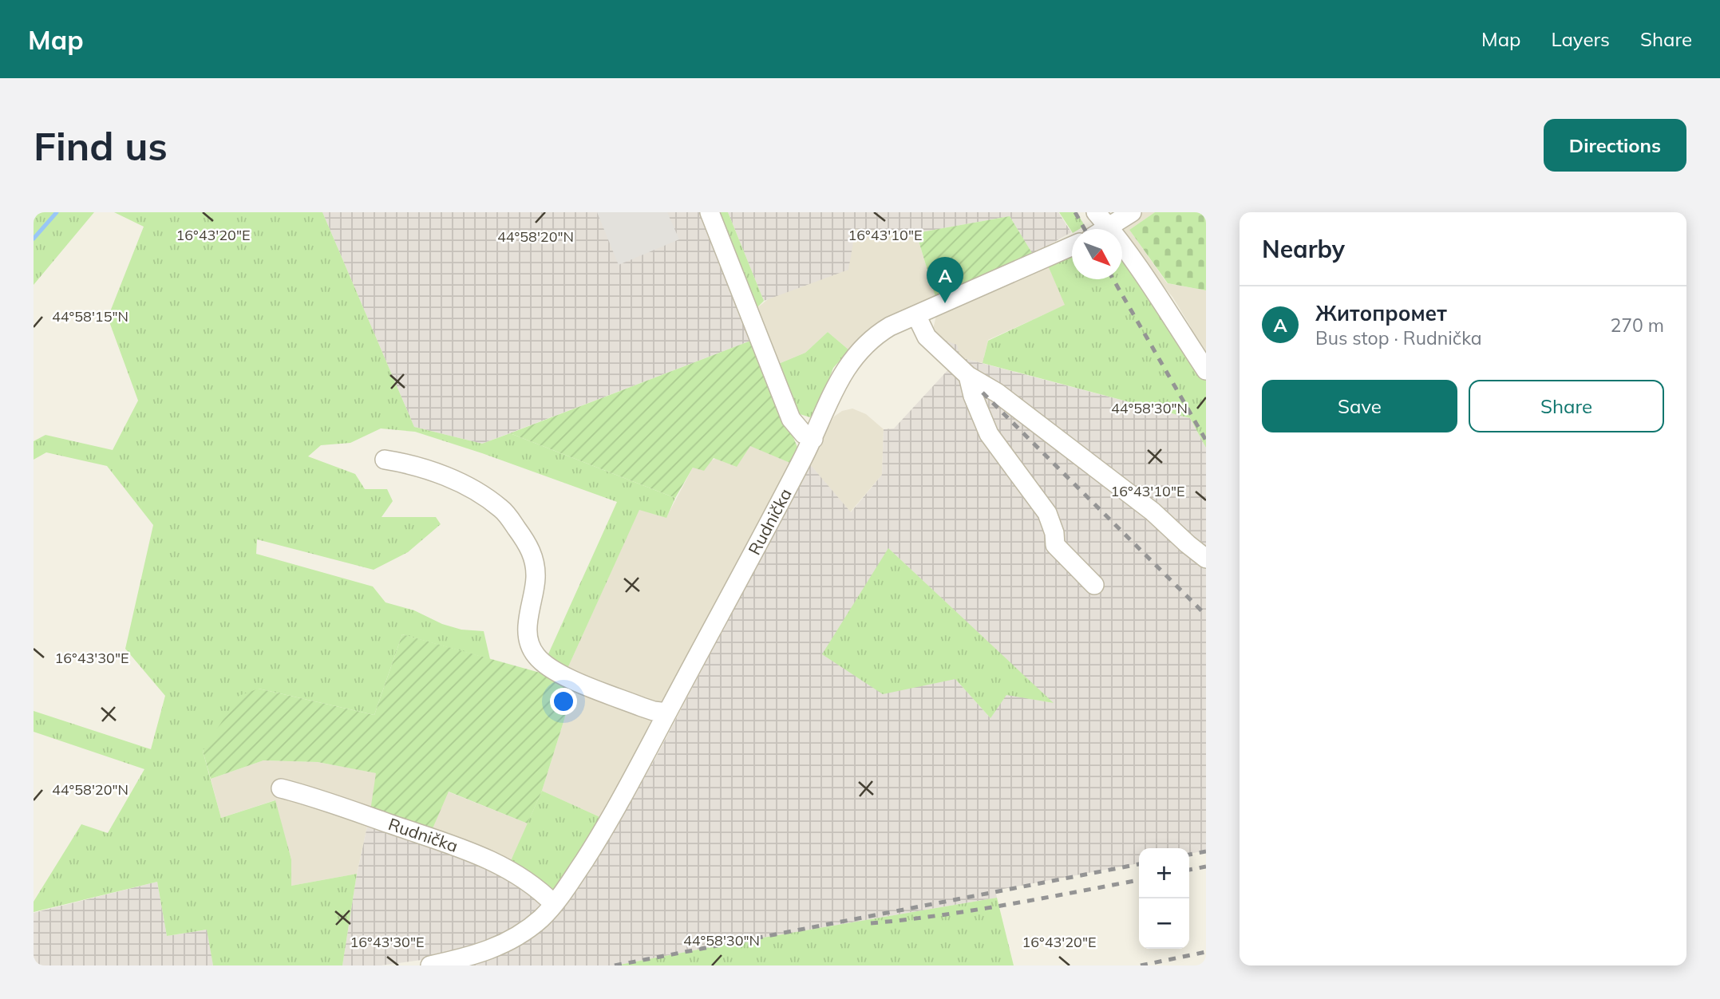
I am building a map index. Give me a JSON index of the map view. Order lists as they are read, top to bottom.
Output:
{
  "streets": {
    "street": ["Rudnička"]
  },
  "north": "bottom right",
  "page": {
    "header": "Map",
    "nav": ["Map", "Layers", "Share"],
    "buttons": [
      "Directions",
      ["Save", "Share"]
    ],
    "title": "Find us",
    "heading": "Nearby",
    "pins": "A",
    "list": [
      {
        "mark": "A",
        "name": "Житопромет",
        "note": "Bus stop · Rudnička",
        "value": "270 m"
      }
    ],
    "map_buttons": ["+", "−"]
  },
  "coordinates": [
    "16°43'20\"E",
    "16°43'10\"E",
    "44°58'20\"N",
    "44°58'15\"N",
    "44°58'30\"N",
    "16°43'30\"E"
  ]
}
